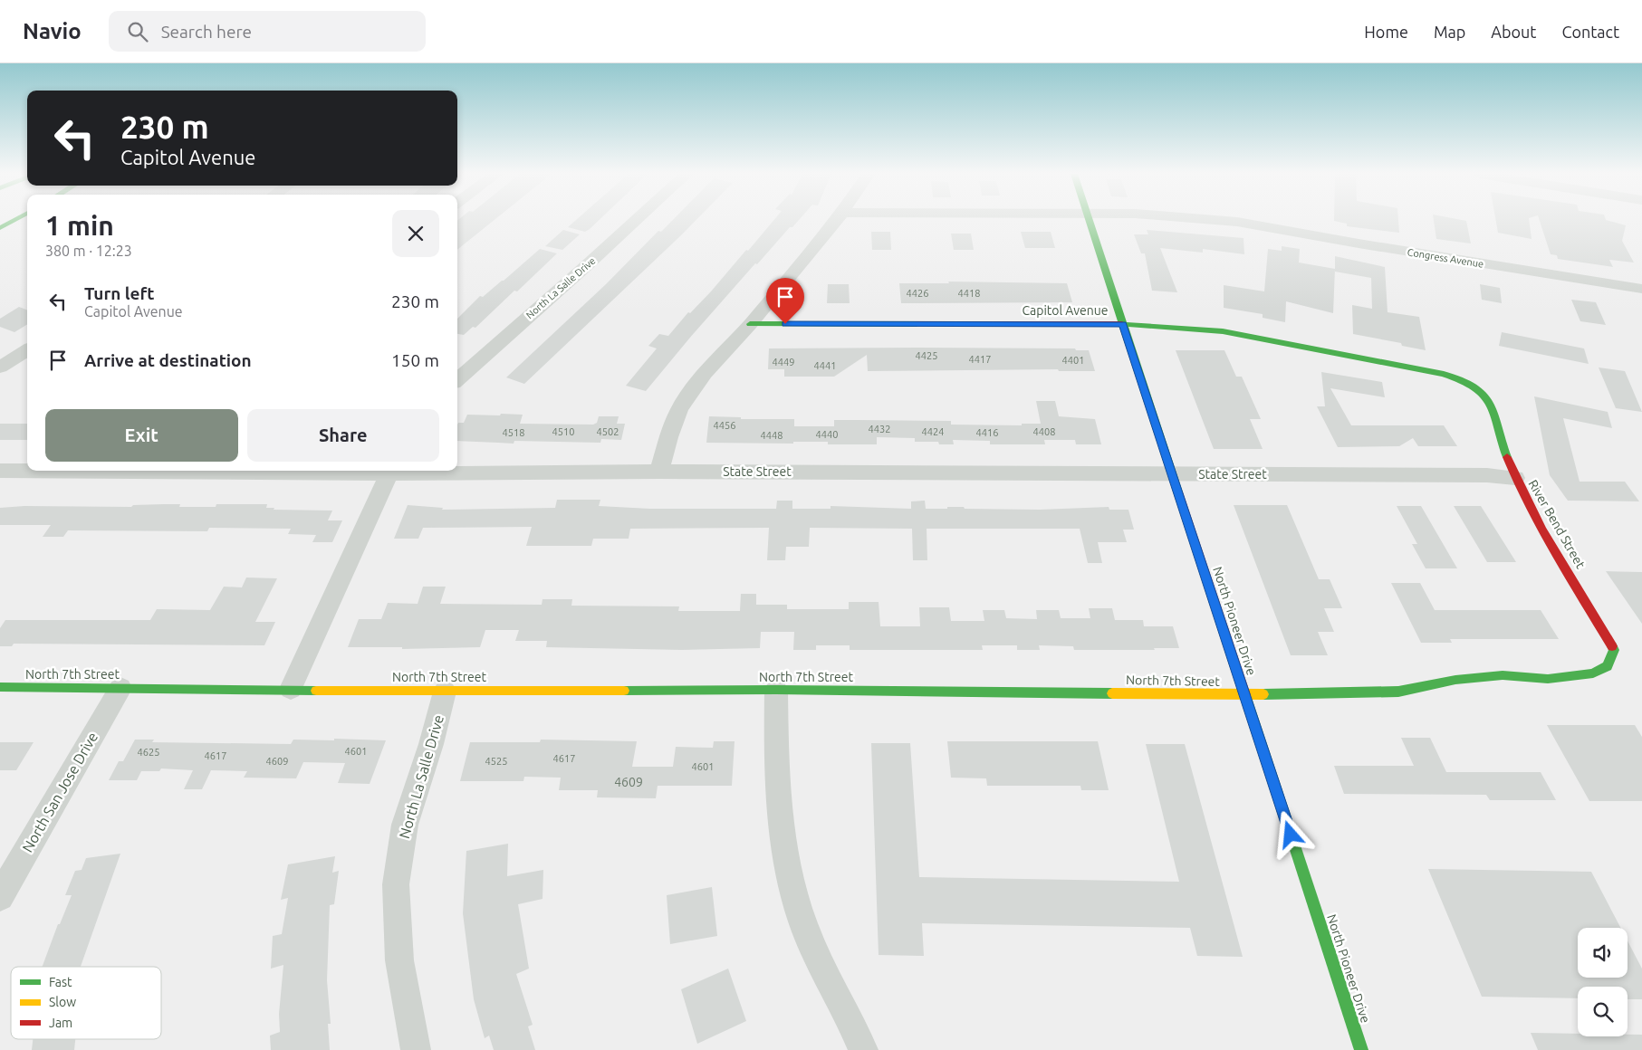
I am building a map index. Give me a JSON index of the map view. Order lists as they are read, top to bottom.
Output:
{
  "streets": {
    "main road": [
      "Capitol Avenue",
      "River Bend Street",
      "North Pioneer Drive",
      "North 7th Street"
    ],
    "street": [
      "Congress Avenue",
      "North La Salle Drive",
      "State Street",
      "North San Jose Drive"
    ]
  },
  "crossings": [
    ["North La Salle Drive", "North 7th Street"],
    ["Capitol Avenue", "River Bend Street"],
    ["Capitol Avenue", "North Pioneer Drive"],
    ["State Street", "River Bend Street"],
    ["State Street", "North Pioneer Drive"],
    ["River Bend Street", "North 7th Street"],
    ["North Pioneer Drive", "North 7th Street"],
    ["North 7th Street", "North San Jose Drive"]
  ],
  "house_numbers": [
    "4426",
    "4418",
    "4425",
    "4417",
    "4401",
    "4449",
    "4441",
    "4456",
    "4432",
    "4510",
    "4502",
    "4424",
    "4408",
    "4518",
    "4416",
    "4440",
    "4448",
    "4601",
    "4625",
    "4617",
    "4617",
    "4609",
    "4525",
    "4601",
    "4609"
  ],
  "legend": ["Fast", "Slow", "Jam"],
  "page": {
    "header": "Navio",
    "search": "Search here",
    "nav": [
      "Home",
      "Map",
      "About",
      "Contact"
    ],
    "turn": ["230 m", "Capitol Avenue"],
    "heading": ["1 min", "380 m · 12:23"],
    "list": [
      {
        "name": "Turn left",
        "note": "Capitol Avenue",
        "value": "230 m"
      },
      {
        "name": "Arrive at destination",
        "value": "150 m"
      }
    ],
    "buttons": ["Exit", "Share"]
  }
}
